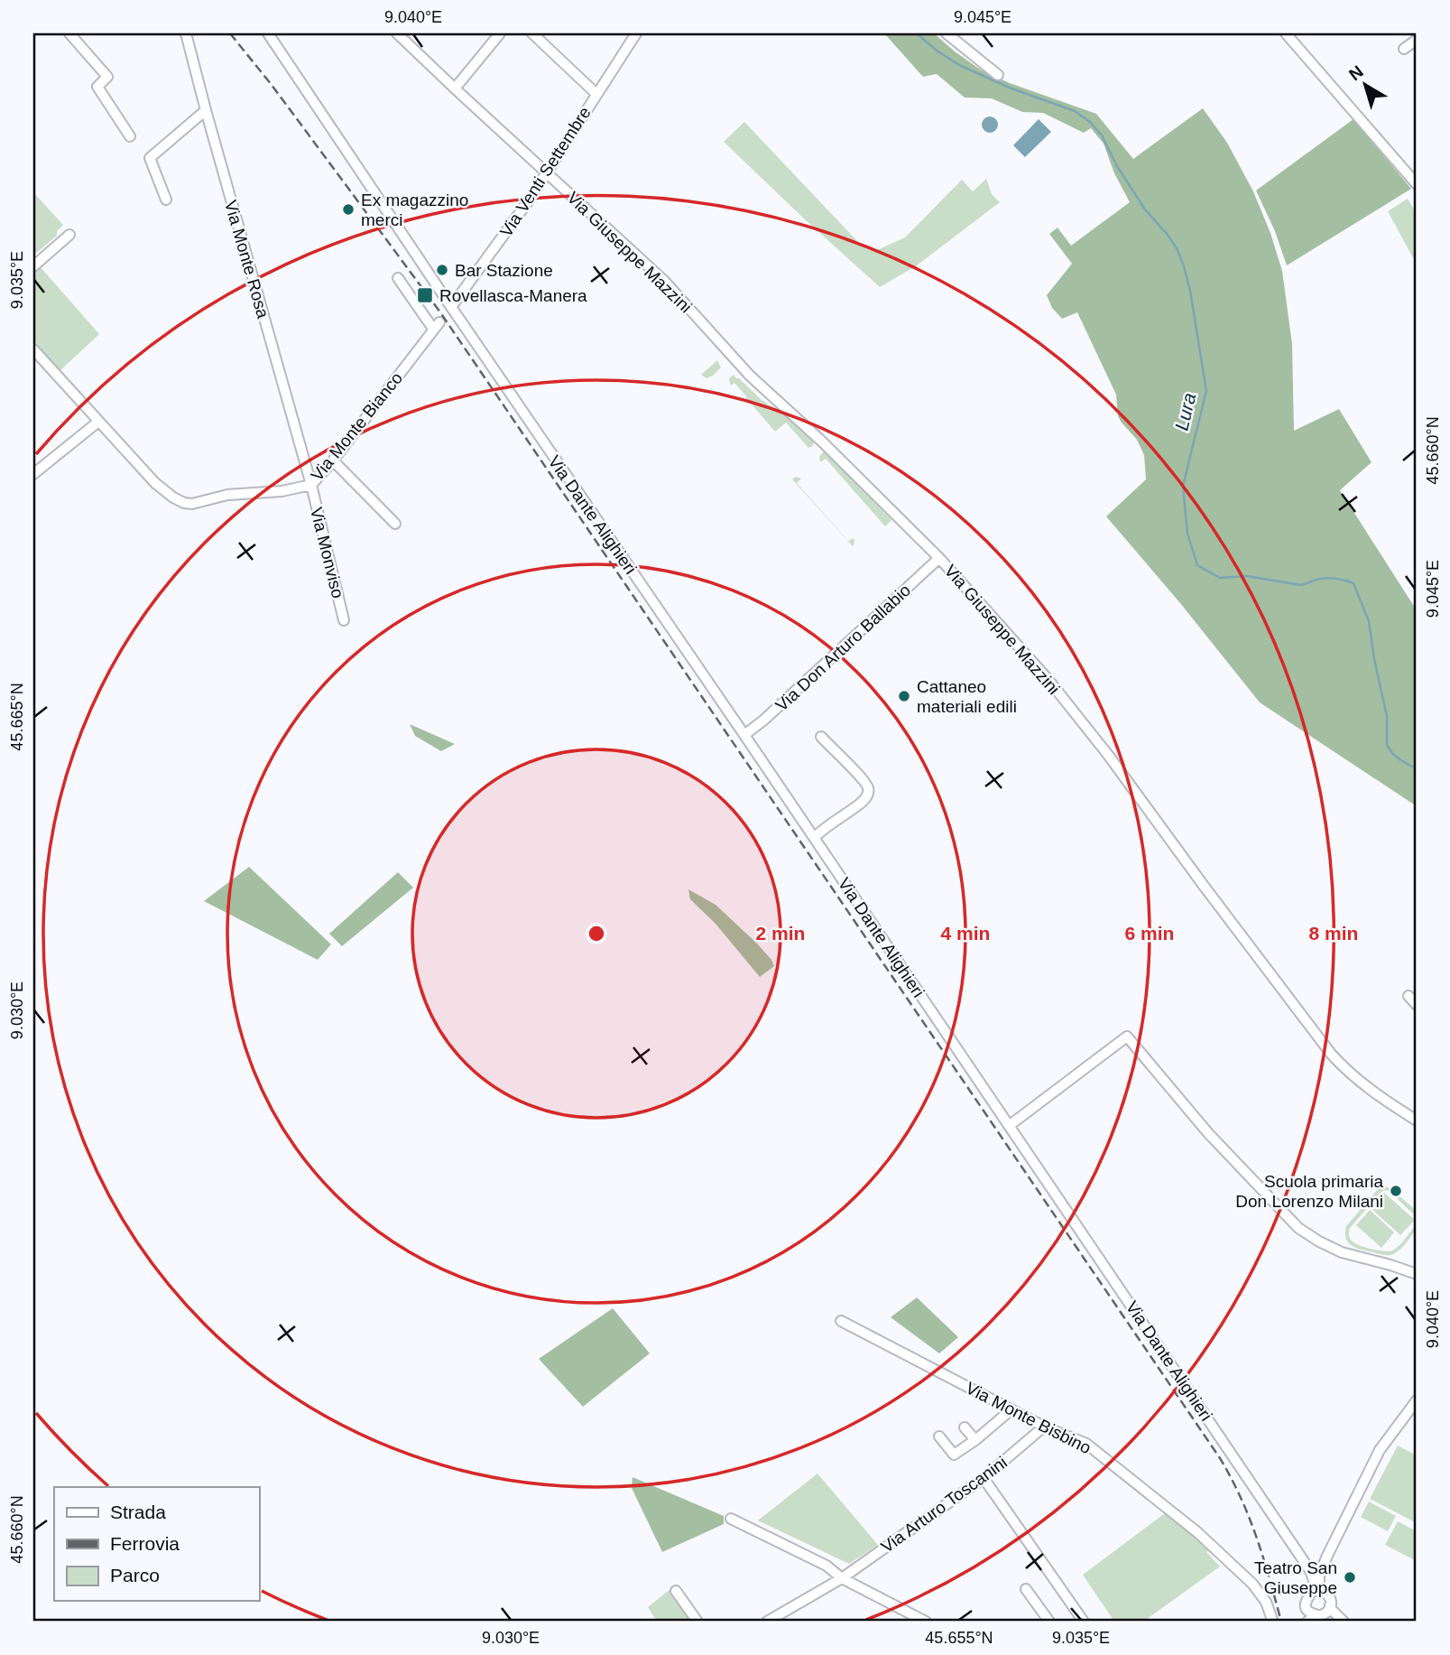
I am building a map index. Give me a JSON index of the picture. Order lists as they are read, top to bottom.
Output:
{
  "streets": {
    "street": [
      "Via Venti Settembre",
      "Via Giuseppe Mazzini",
      "Via Monte Rosa",
      "Via Monte Bianco",
      "Via Dante Alighieri",
      "Via Monviso",
      "Via Don Arturo Ballabio",
      "Via Monte Bisbino",
      "Via Arturo Toscanini"
    ]
  },
  "crossings": [
    ["Via Venti Settembre", "Via Giuseppe Mazzini"],
    ["Via Venti Settembre", "Via Dante Alighieri"],
    ["Via Giuseppe Mazzini", "Via Don Arturo Ballabio"],
    ["Via Monte Rosa", "Via Monte Bianco"],
    ["Via Monte Rosa", "Via Monviso"],
    ["Via Monte Bianco", "Via Monviso"],
    ["Via Dante Alighieri", "Via Don Arturo Ballabio"],
    ["Via Monte Bisbino", "Via Arturo Toscanini"]
  ],
  "water": ["Lura"],
  "places": {
    "other": [
      "Ex magazzino merci",
      "Bar Stazione",
      "Cattaneo materiali edili",
      "Scuola primaria Don Lorenzo Milani",
      "Teatro San Giuseppe"
    ],
    "transit": ["Rovellasca-Manera"]
  },
  "legend": ["Strada", "Ferrovia", "Parco"],
  "north": "top left",
  "coordinates": [
    "9.040°E",
    "9.045°E",
    "9.035°E",
    "45.660°N",
    "45.665°N",
    "9.030°E",
    "45.655°N"
  ],
  "rings": [
    "2 min",
    "4 min",
    "6 min",
    "8 min"
  ]
}
